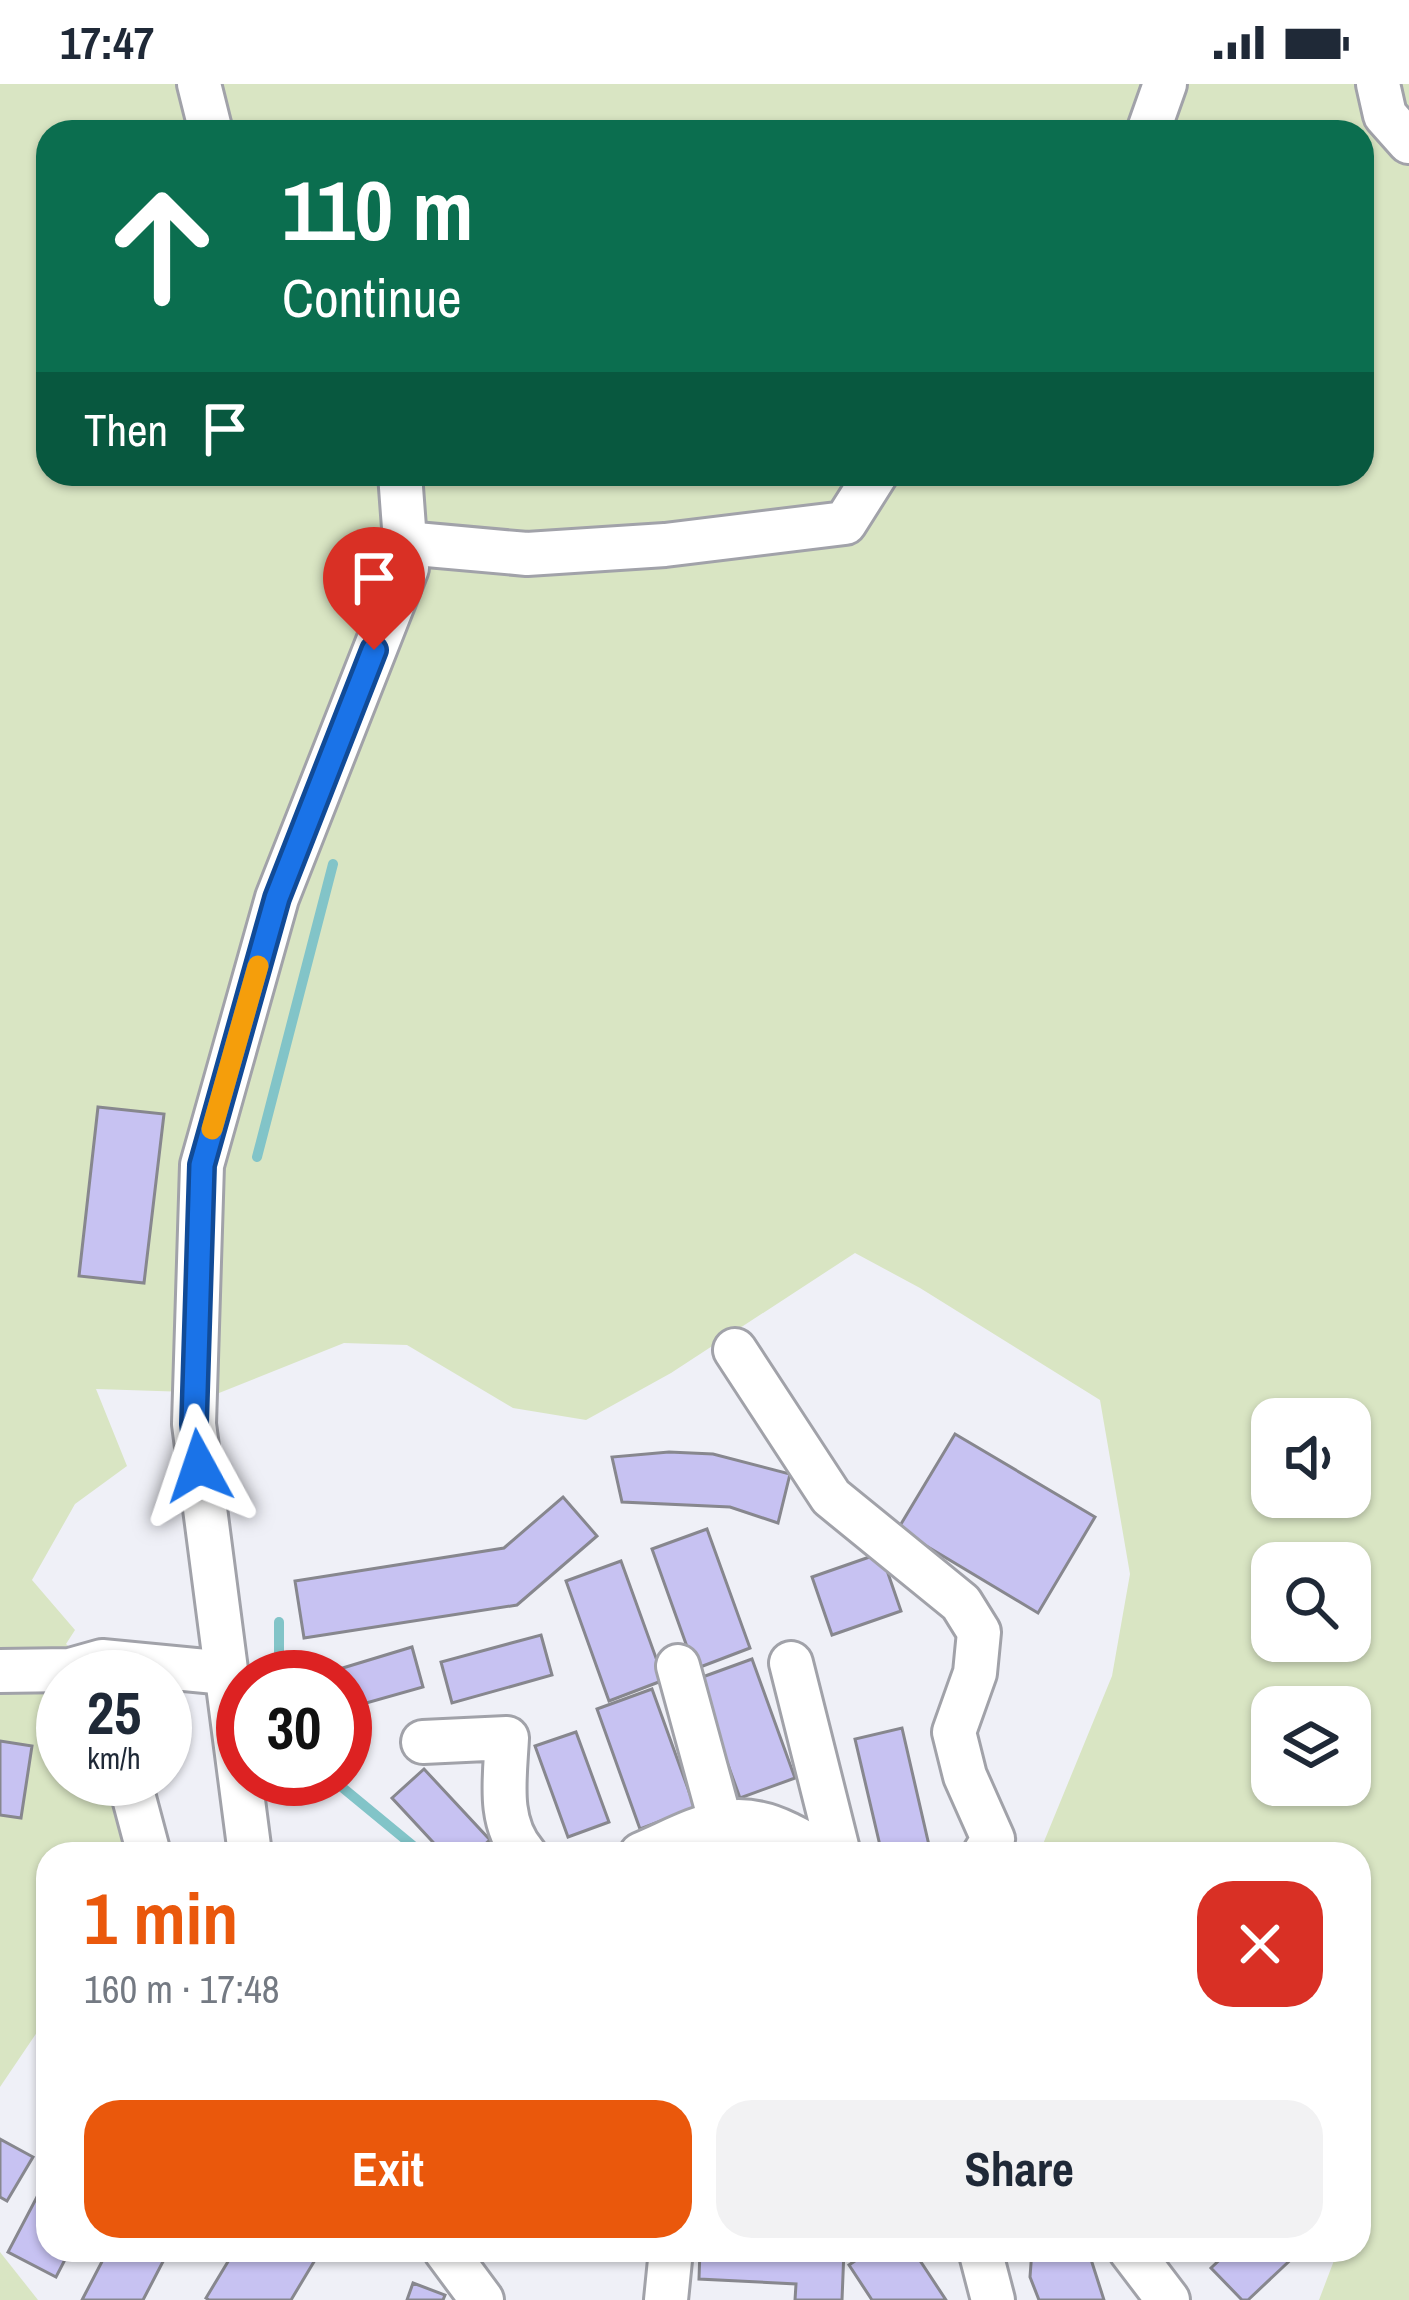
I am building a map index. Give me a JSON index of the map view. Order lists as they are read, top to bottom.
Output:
{
  "page": {
    "status": "17:47",
    "turn": ["110 m", "Continue"],
    "then": "Then",
    "speed": "25 km/h",
    "limit": "30",
    "heading": ["1 min", "160 m · 17:48"],
    "buttons": ["Exit", "Share"]
  }
}
